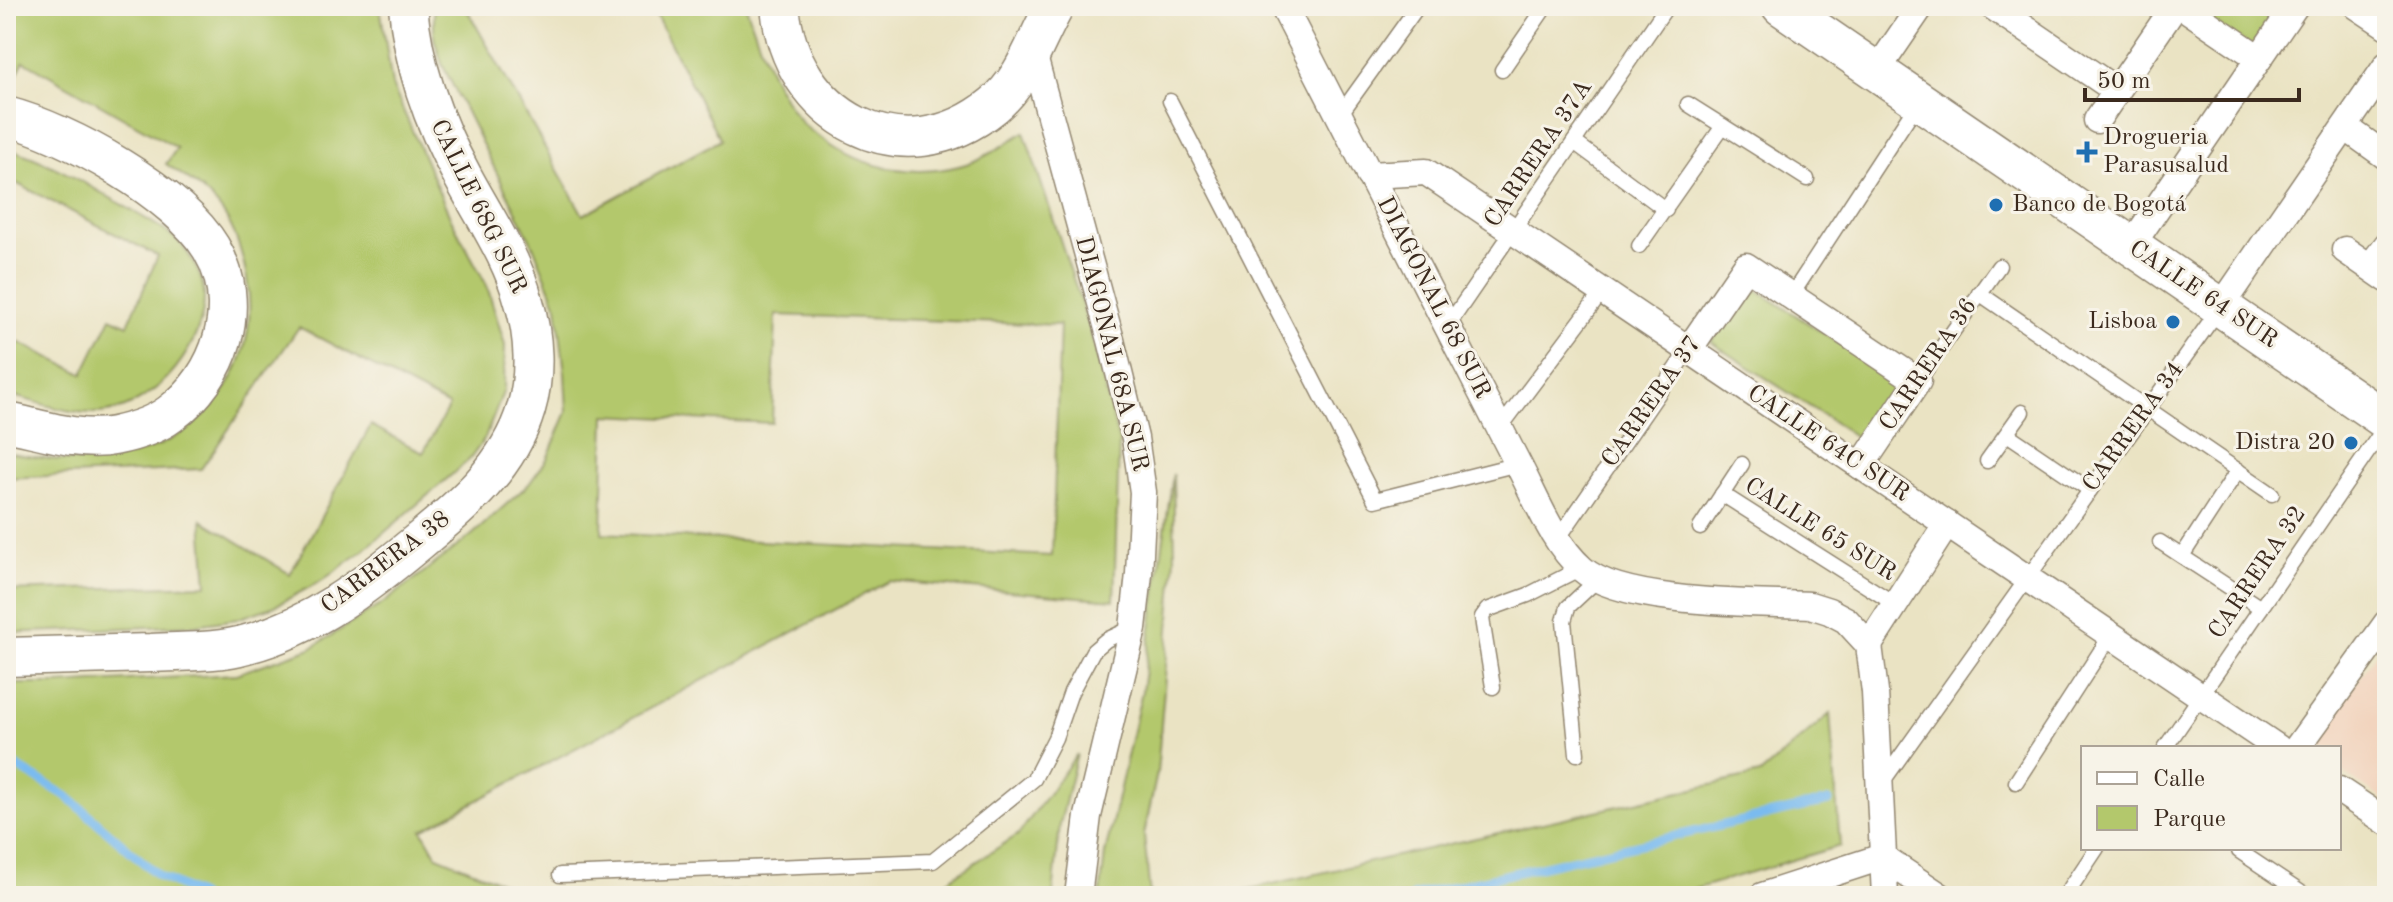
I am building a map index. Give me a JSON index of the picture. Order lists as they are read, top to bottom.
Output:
{
  "streets": {
    "street": [
      "CALLE 68G SUR",
      "CALLE 64 SUR",
      "DIAGONAL 68 SUR",
      "DIAGONAL 68A SUR",
      "CARRERA 36",
      "CARRERA 37",
      "CARRERA 34",
      "CALLE 64C SUR",
      "CARRERA 38"
    ],
    "lane": ["CARRERA 37A", "CALLE 65 SUR", "CARRERA 32"]
  },
  "crossings": [
    ["CARRERA 37A", "DIAGONAL 68 SUR"],
    ["CARRERA 37A", "CALLE 64C SUR"],
    ["CALLE 68G SUR", "CARRERA 38"],
    ["CALLE 64 SUR", "CARRERA 34"],
    ["CALLE 64 SUR", "CARRERA 32"],
    ["DIAGONAL 68 SUR", "CARRERA 37"],
    ["DIAGONAL 68 SUR", "CALLE 64C SUR"],
    ["CARRERA 36", "CALLE 64C SUR"],
    ["CARRERA 37", "CALLE 64C SUR"],
    ["CARRERA 34", "CALLE 64C SUR"],
    ["CALLE 64C SUR", "CARRERA 32"]
  ],
  "places": {
    "health": ["Drogueria Parasusalud"],
    "other": ["Banco de Bogotá", "Lisboa", "Distra 20"]
  },
  "legend": ["Calle", "Parque"],
  "scale_bar": "50 m"
}
